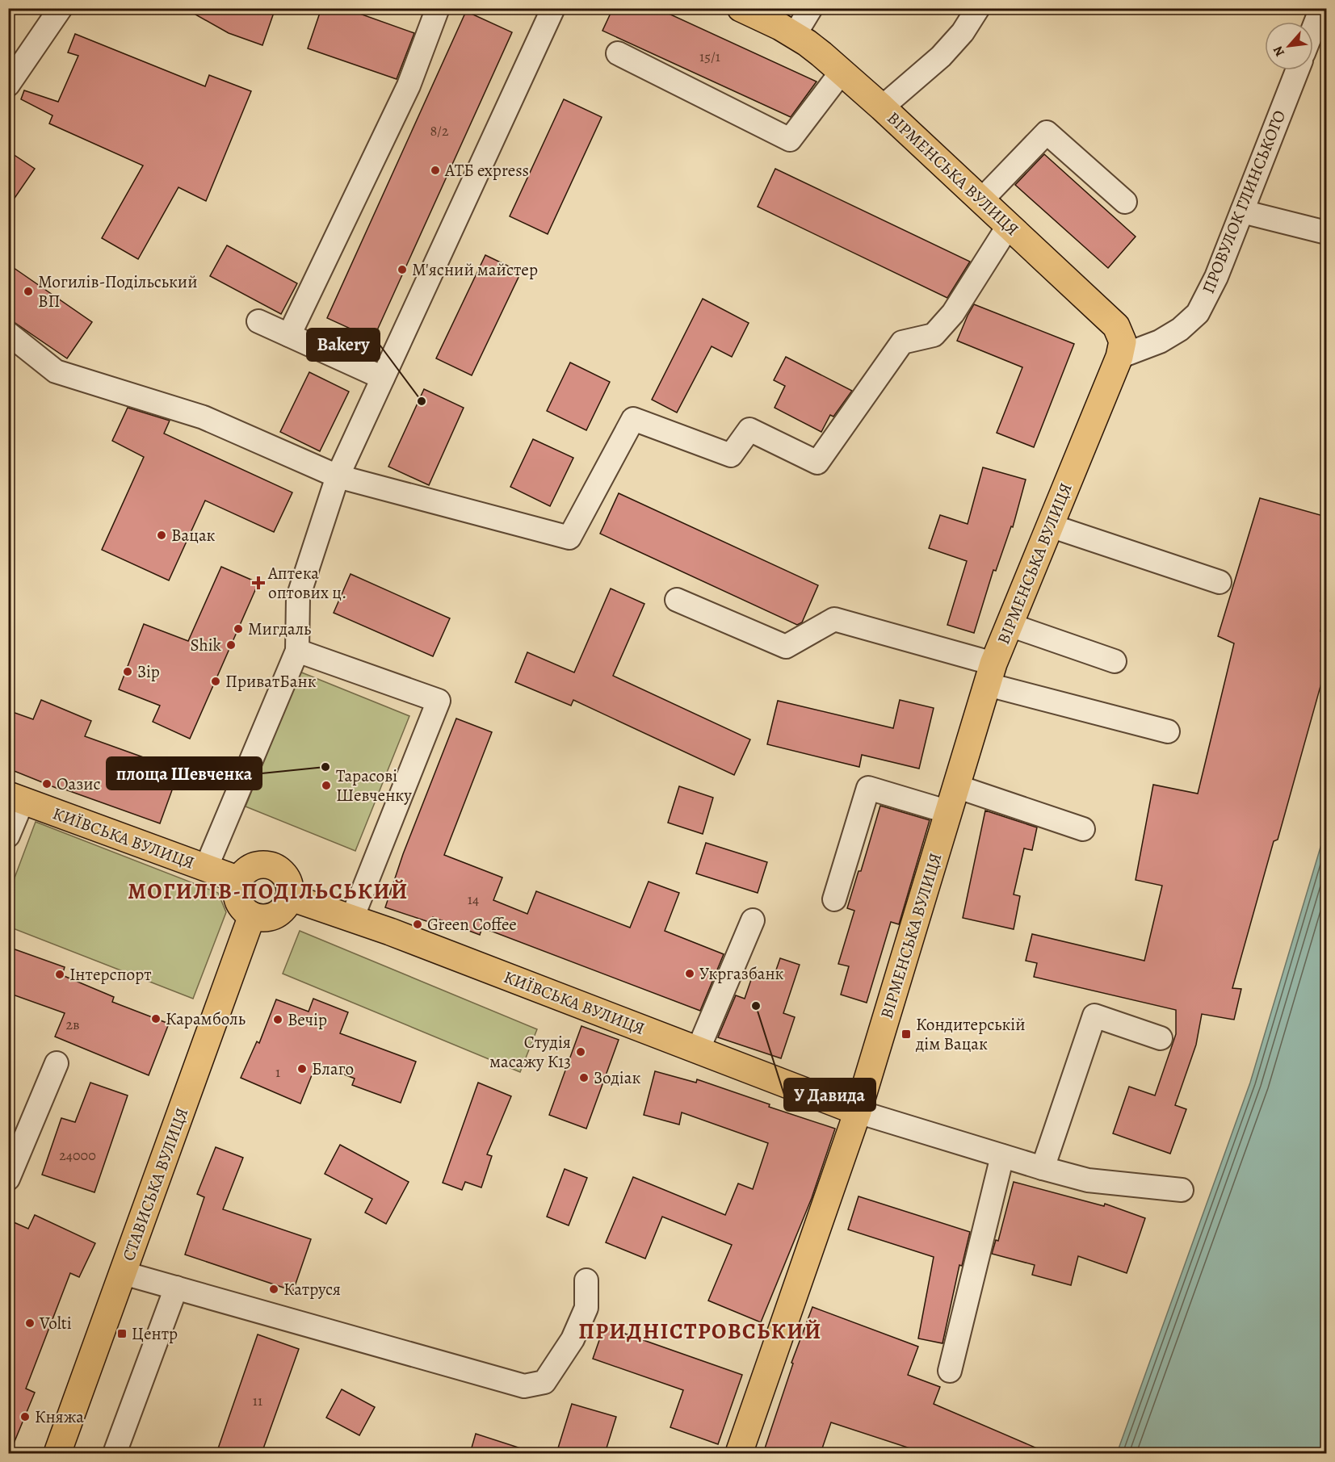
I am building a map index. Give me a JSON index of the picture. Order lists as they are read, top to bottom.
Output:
{
  "streets": {
    "main road": ["ВІРМЕНСЬКА ВУЛИЦЯ", "КИЇВСЬКА ВУЛИЦЯ", "СТАВИСЬКА ВУЛИЦЯ"],
    "street": ["ПРОВУЛОК ГЛИНСЬКОГО"]
  },
  "crossings": [
    ["ВІРМЕНСЬКА ВУЛИЦЯ", "ПРОВУЛОК ГЛИНСЬКОГО"],
    ["ВІРМЕНСЬКА ВУЛИЦЯ", "КИЇВСЬКА ВУЛИЦЯ"],
    ["КИЇВСЬКА ВУЛИЦЯ", "СТАВИСЬКА ВУЛИЦЯ"]
  ],
  "districts": ["МОГИЛІВ-ПОДІЛЬСЬКИЙ", "ПРИДНІСТРОВСЬКИЙ"],
  "places": {
    "other": [
      "АТБ express",
      "М'ясний майстер",
      "Могилів-Подільський ВП",
      "Bakery",
      "Вацак",
      "Мигдаль",
      "Shik",
      "Зір",
      "ПриватБанк",
      "площа Шевченка",
      "Оазис",
      "Тарасові Шевченку",
      "Green Coffee",
      "Укргазбанк",
      "Інтерспорт",
      "У Давида",
      "Карамболь",
      "Вечір",
      "Студія масажу К13",
      "Благо",
      "Зодіак",
      "Катруся",
      "Volti",
      "Княжа"
    ],
    "health": ["Аптека оптових ц."],
    "transit": ["Кондитерській дім Вацак", "Центр"]
  },
  "house_numbers": [
    "15/1",
    "8/2",
    "14",
    "2в",
    "1",
    "24000",
    "11"
  ],
  "north": "bottom left"
}
